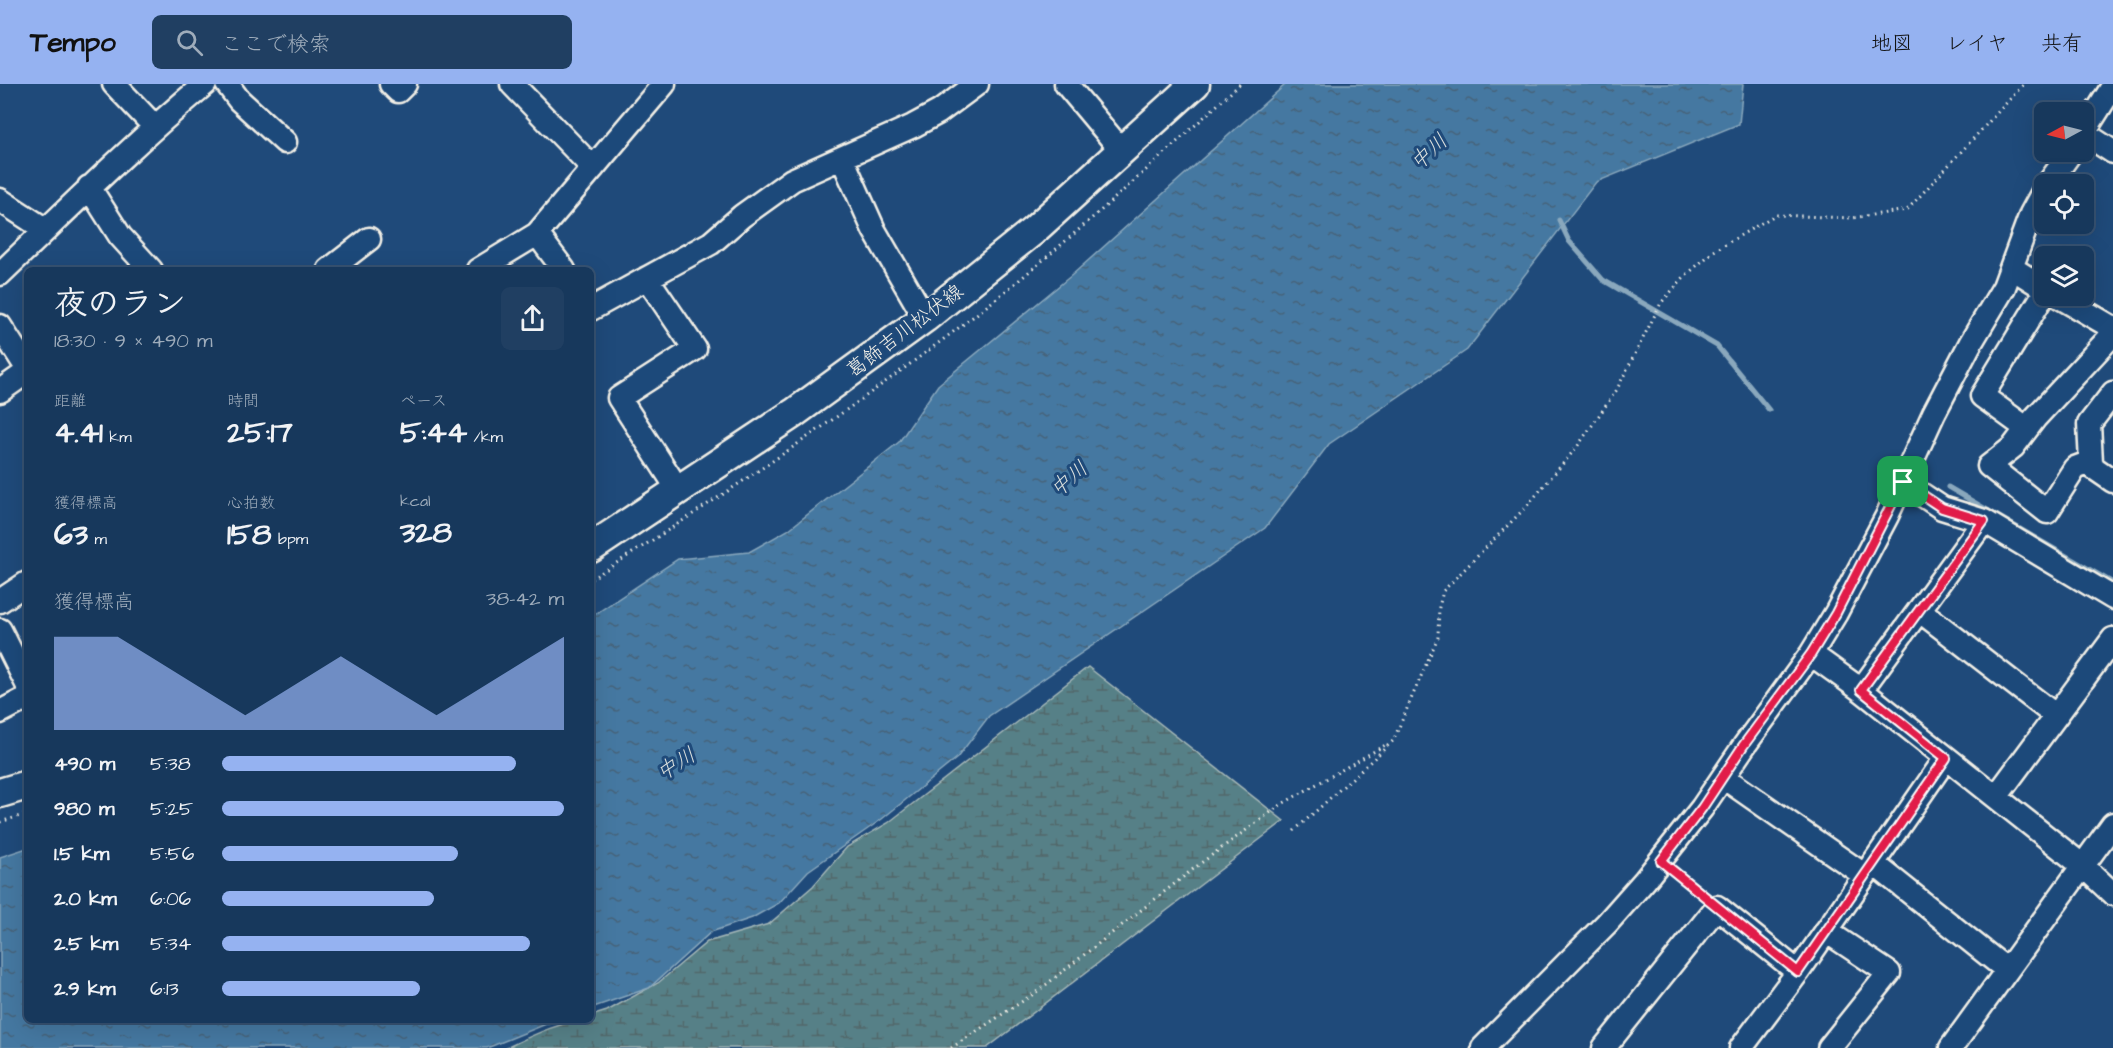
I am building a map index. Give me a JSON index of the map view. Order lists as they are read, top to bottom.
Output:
{
  "streets": {
    "main road": ["葛飾吉川松伏線"]
  },
  "water": ["中川"],
  "north": "left",
  "page": {
    "header": "Tempo",
    "search": "ここで検索",
    "nav": ["地図", "レイヤ", "共有"],
    "heading": ["夜のラン", "18:30 · 9 × 490 m"],
    "stats": [
      ["距離", "4.41 km"],
      ["時間", "25:17"],
      ["ペース", "5:44 /km"],
      ["獲得標高", "63 m"],
      ["心拍数", "158 bpm"],
      ["kcal", "328"]
    ],
    "chart": ["獲得標高", "38–42 m"],
    "list": [
      {
        "name": "490 m",
        "note": "5:38"
      },
      {
        "name": "980 m",
        "note": "5:25"
      },
      {
        "name": "1.5 km",
        "note": "5:56"
      },
      {
        "name": "2.0 km",
        "note": "6:06"
      },
      {
        "name": "2.5 km",
        "note": "5:34"
      },
      {
        "name": "2.9 km",
        "note": "6:13"
      }
    ]
  }
}
